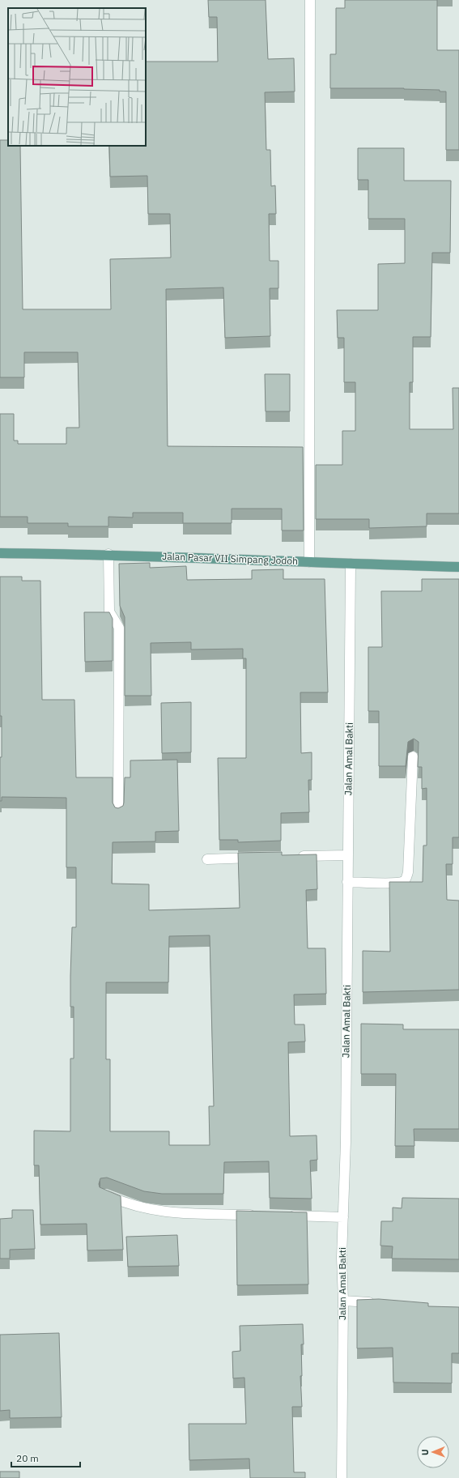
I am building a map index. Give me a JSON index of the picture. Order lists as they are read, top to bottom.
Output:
{
  "streets": {
    "main road": ["Jalan Pasar VII Simpang Jodoh"],
    "street": ["Jalan Amal Bakti"]
  },
  "crossings": [
    ["Jalan Pasar VII Simpang Jodoh", "Jalan Amal Bakti"]
  ],
  "scale_bar": "20 m",
  "north": "left"
}
